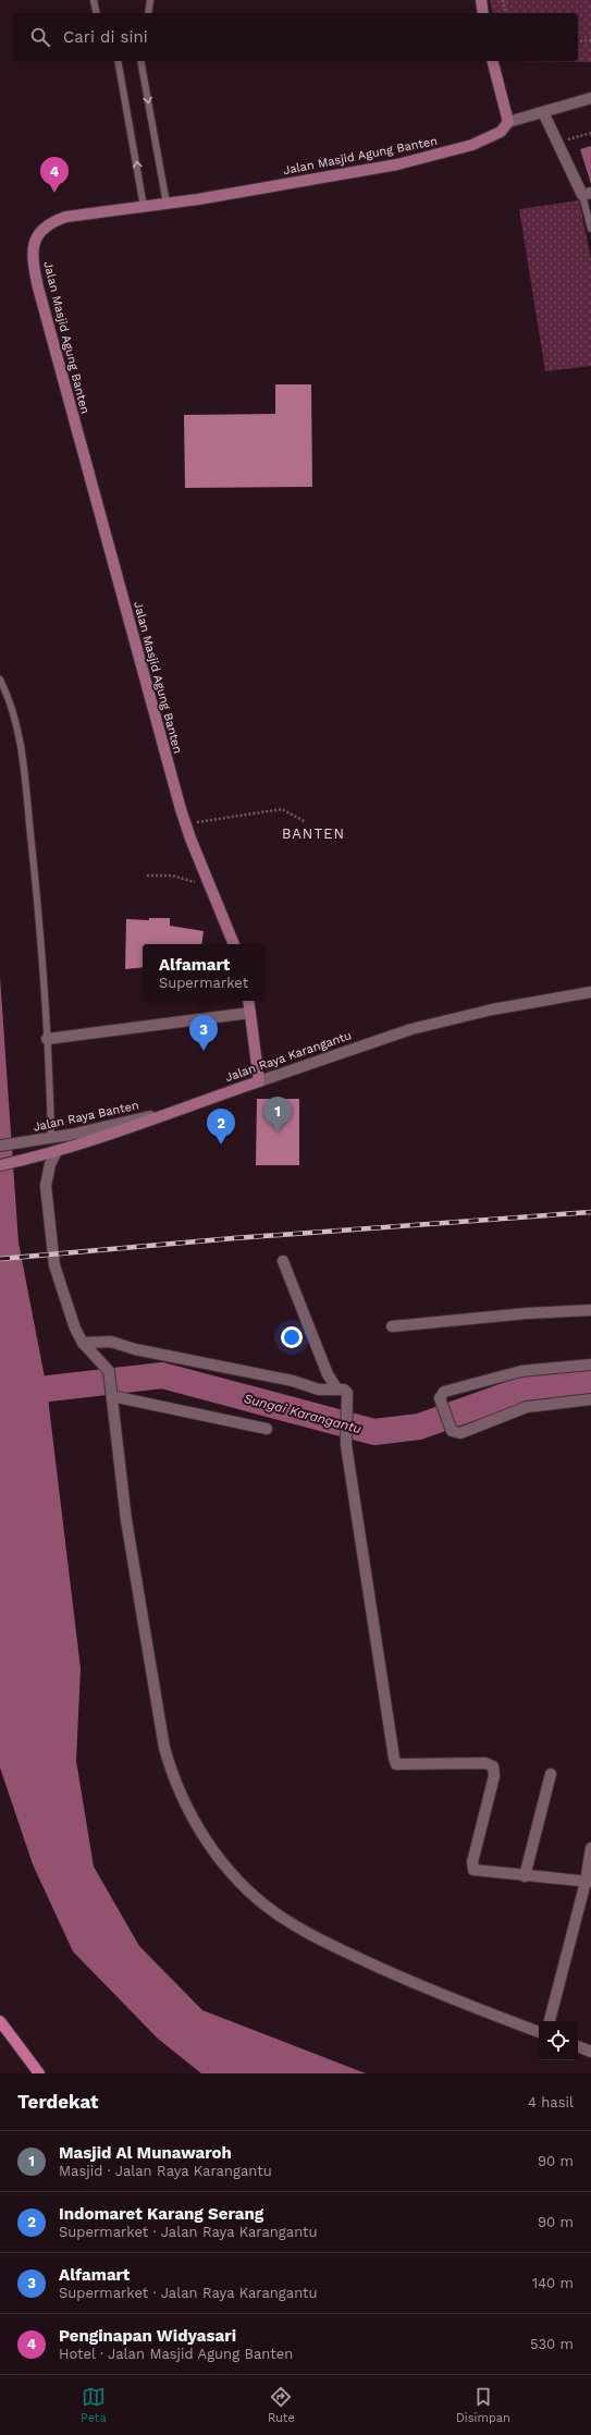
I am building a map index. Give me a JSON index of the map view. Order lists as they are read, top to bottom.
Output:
{
  "streets": {
    "main road": ["Jalan Masjid Agung Banten", "Jalan Raya Karangantu"],
    "street": ["Jalan Raya Banten"]
  },
  "crossings": [
    ["Jalan Raya Karangantu", "Jalan Raya Banten"]
  ],
  "districts": ["BANTEN"],
  "water": ["Sungai Karangantu"],
  "page": {
    "search": "Cari di sini",
    "pins": [
      "4",
      "3",
      "1",
      "2"
    ],
    "popup": ["Alfamart", "Supermarket"],
    "heading": ["Terdekat", "4 hasil"],
    "list": [
      {
        "mark": "1",
        "name": "Masjid Al Munawaroh",
        "note": "Masjid · Jalan Raya Karangantu",
        "value": "90 m"
      },
      {
        "mark": "2",
        "name": "Indomaret Karang Serang",
        "note": "Supermarket · Jalan Raya Karangantu",
        "value": "90 m"
      },
      {
        "mark": "3",
        "name": "Alfamart",
        "note": "Supermarket · Jalan Raya Karangantu",
        "value": "140 m"
      },
      {
        "mark": "4",
        "name": "Penginapan Widyasari",
        "note": "Hotel · Jalan Masjid Agung Banten",
        "value": "530 m"
      }
    ],
    "nav": ["Peta", "Rute", "Disimpan"]
  }
}
